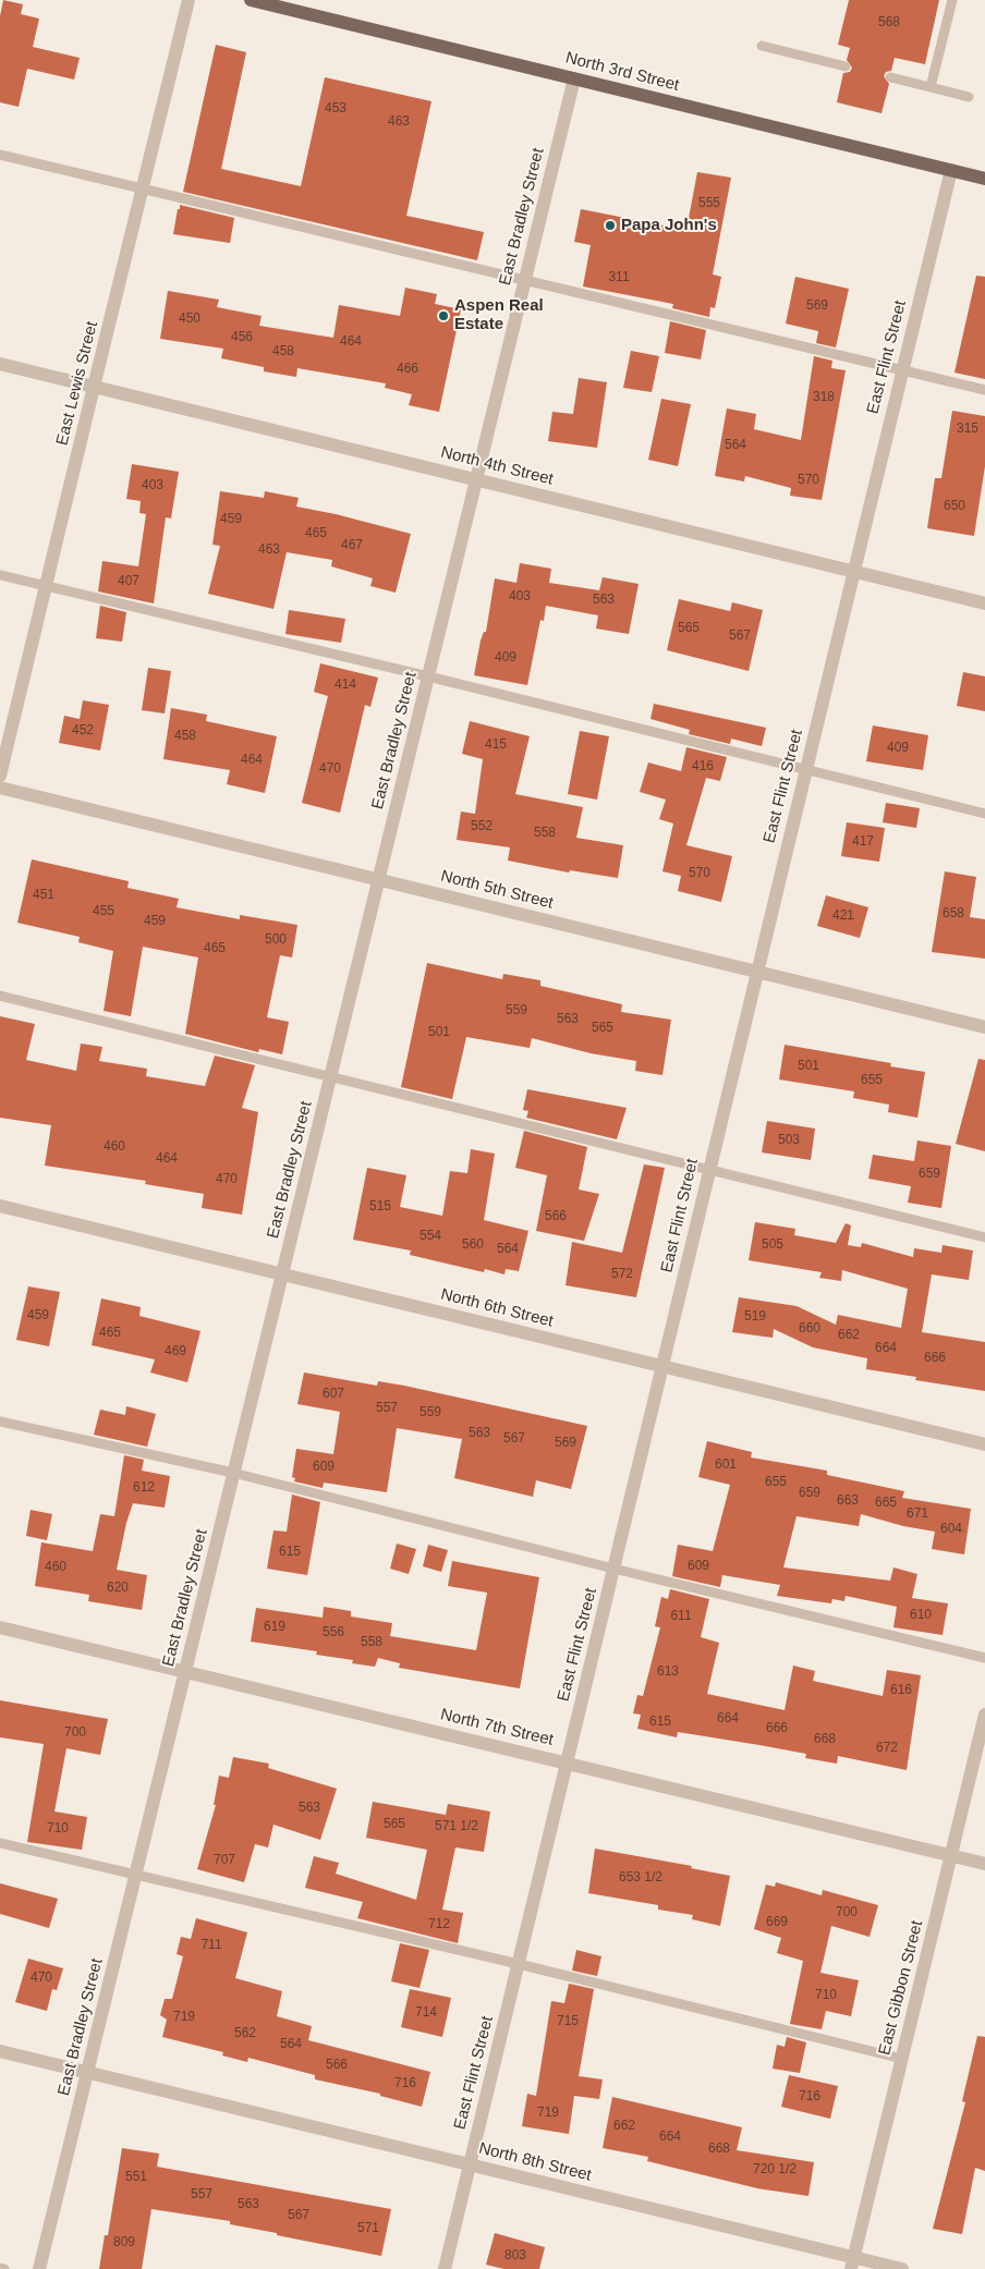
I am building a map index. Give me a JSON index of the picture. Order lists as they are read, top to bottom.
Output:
{
  "streets": {
    "main road": ["North 3rd Street"],
    "street": [
      "East Bradley Street",
      "East Flint Street",
      "East Lewis Street",
      "North 4th Street",
      "North 5th Street",
      "North 6th Street",
      "North 7th Street",
      "East Gibbon Street",
      "North 8th Street"
    ]
  },
  "crossings": [
    ["North 3rd Street", "East Bradley Street"],
    ["North 3rd Street", "East Flint Street"],
    ["East Bradley Street", "North 4th Street"],
    ["East Bradley Street", "North 5th Street"],
    ["East Bradley Street", "North 6th Street"],
    ["East Bradley Street", "North 7th Street"],
    ["East Bradley Street", "North 8th Street"],
    ["East Flint Street", "North 4th Street"],
    ["East Flint Street", "North 5th Street"],
    ["East Flint Street", "North 6th Street"],
    ["East Flint Street", "North 7th Street"],
    ["East Flint Street", "North 8th Street"],
    ["East Lewis Street", "North 4th Street"],
    ["North 7th Street", "East Gibbon Street"],
    ["East Gibbon Street", "North 8th Street"]
  ],
  "places": ["Papa John's", "Aspen Real Estate"],
  "house_numbers": [
    "568",
    "453",
    "463",
    "555",
    "311",
    "569",
    "450",
    "456",
    "464",
    "458",
    "466",
    "318",
    "315",
    "564",
    "570",
    "403",
    "650",
    "459",
    "465",
    "467",
    "463",
    "407",
    "403",
    "563",
    "565",
    "567",
    "409",
    "414",
    "452",
    "458",
    "415",
    "409",
    "464",
    "416",
    "470",
    "552",
    "558",
    "417",
    "570",
    "451",
    "455",
    "658",
    "421",
    "459",
    "500",
    "465",
    "559",
    "563",
    "565",
    "501",
    "501",
    "655",
    "503",
    "460",
    "464",
    "659",
    "470",
    "515",
    "566",
    "554",
    "560",
    "505",
    "564",
    "572",
    "459",
    "519",
    "660",
    "465",
    "662",
    "664",
    "469",
    "666",
    "607",
    "557",
    "559",
    "563",
    "567",
    "569",
    "601",
    "609",
    "655",
    "612",
    "659",
    "663",
    "665",
    "671",
    "604",
    "615",
    "609",
    "460",
    "620",
    "610",
    "611",
    "619",
    "556",
    "558",
    "613",
    "616",
    "664",
    "615",
    "666",
    "700",
    "668",
    "672",
    "563",
    "565",
    "571 1/2",
    "710",
    "707",
    "653 1/2",
    "700",
    "669",
    "712",
    "711",
    "470",
    "710",
    "714",
    "719",
    "715",
    "562",
    "564",
    "566",
    "716",
    "716",
    "719",
    "662",
    "664",
    "668",
    "720 1/2",
    "551",
    "557",
    "563",
    "567",
    "571",
    "809",
    "803"
  ]
}
